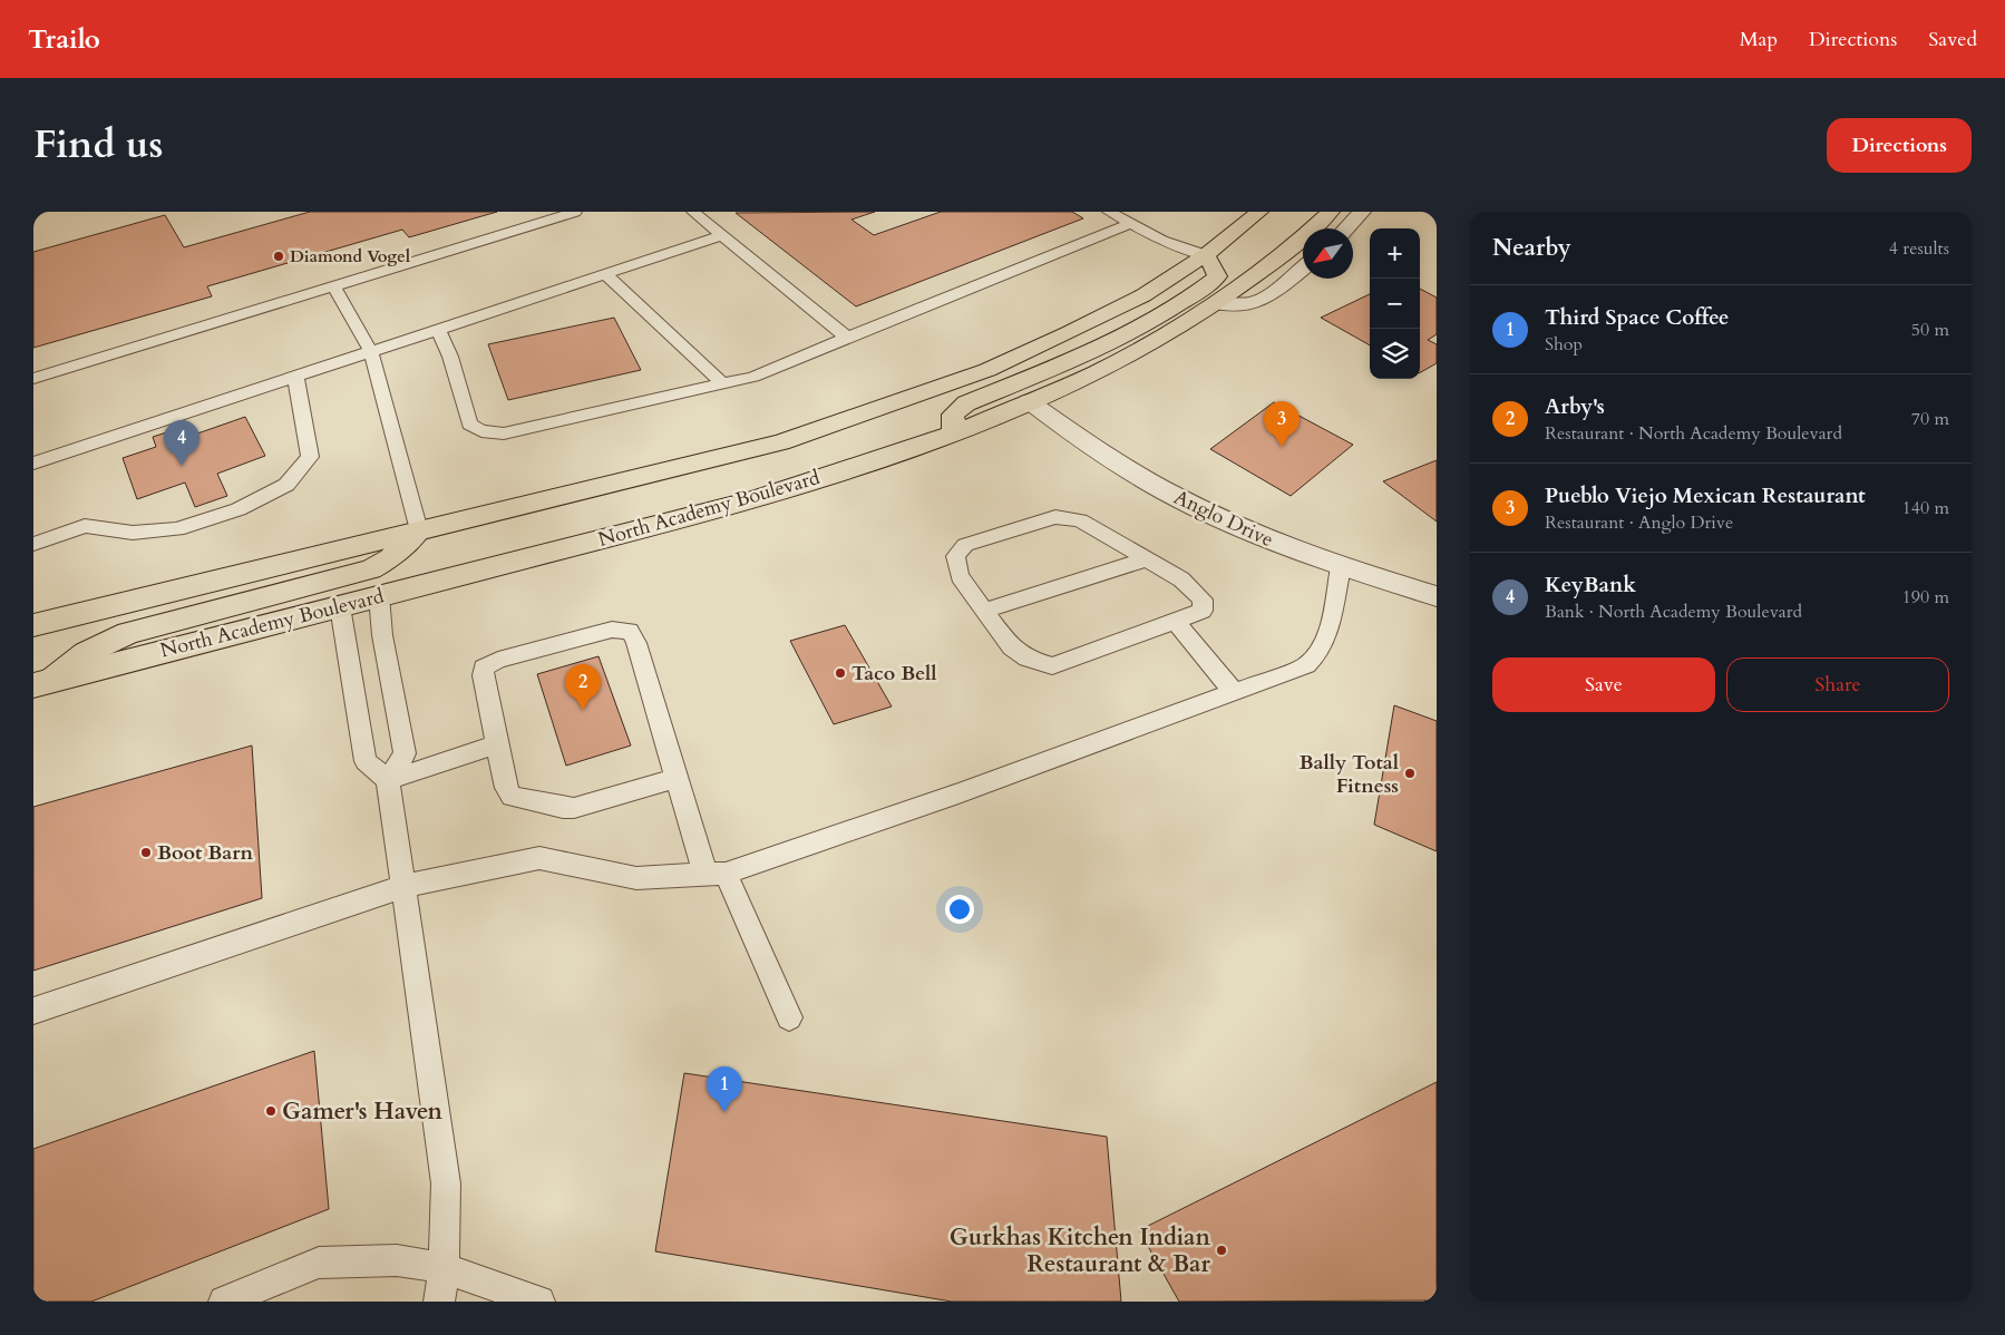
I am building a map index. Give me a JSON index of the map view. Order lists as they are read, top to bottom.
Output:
{
  "streets": {
    "main road": ["North Academy Boulevard"],
    "street": ["Anglo Drive"]
  },
  "crossings": [
    ["North Academy Boulevard", "Anglo Drive"]
  ],
  "places": [
    "Diamond Vogel",
    "Taco Bell",
    "Bally Total Fitness",
    "Boot Barn",
    "Gamer's Haven",
    "Gurkhas Kitchen Indian Restaurant & Bar"
  ],
  "north": "bottom left",
  "page": {
    "header": "Trailo",
    "nav": ["Map", "Directions", "Saved"],
    "title": "Find us",
    "buttons": [
      "Directions",
      ["Save", "Share"]
    ],
    "heading": ["Nearby", "4 results"],
    "map_buttons": ["+", "−"],
    "list": [
      {
        "mark": "1",
        "name": "Third Space Coffee",
        "note": "Shop",
        "value": "50 m"
      },
      {
        "mark": "2",
        "name": "Arby's",
        "note": "Restaurant · North Academy Boulevard",
        "value": "70 m"
      },
      {
        "mark": "3",
        "name": "Pueblo Viejo Mexican Restaurant",
        "note": "Restaurant · Anglo Drive",
        "value": "140 m"
      },
      {
        "mark": "4",
        "name": "KeyBank",
        "note": "Bank · North Academy Boulevard",
        "value": "190 m"
      }
    ],
    "pins": [
      "3",
      "4",
      "2",
      "1"
    ]
  }
}
